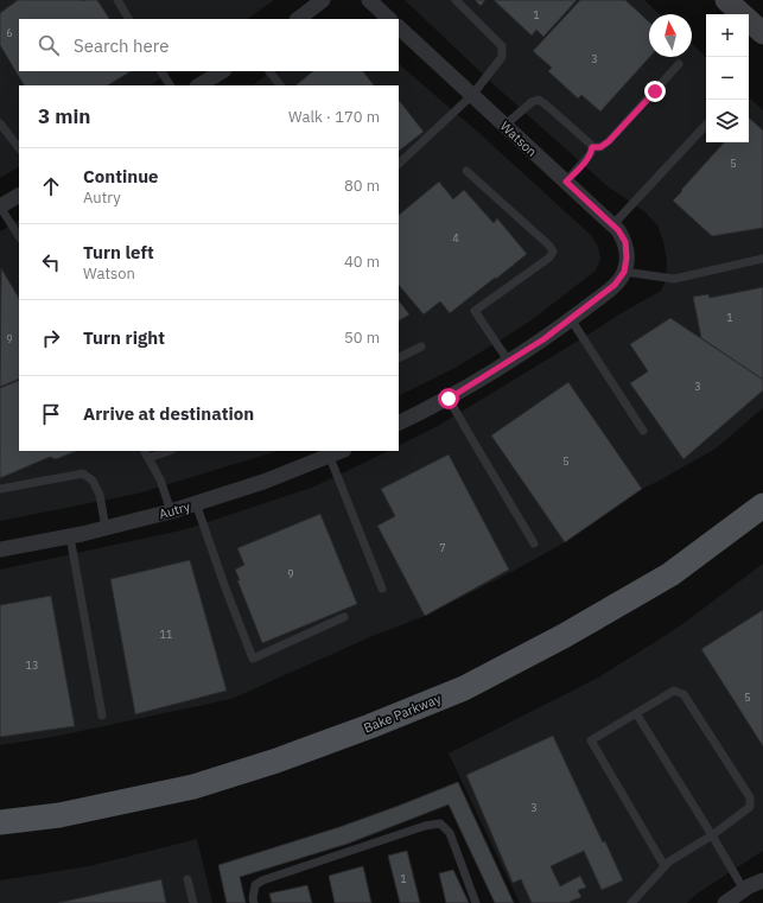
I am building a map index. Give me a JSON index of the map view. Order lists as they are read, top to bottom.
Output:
{
  "streets": {
    "main road": ["Bake Parkway"],
    "street": ["Watson", "Autry"]
  },
  "house_numbers": [
    "1",
    "6",
    "3",
    "5",
    "4",
    "1",
    "9",
    "3",
    "5",
    "7",
    "9",
    "11",
    "13",
    "5",
    "3",
    "1"
  ],
  "north": "top",
  "page": {
    "map_buttons": ["+", "−"],
    "search": "Search here",
    "heading": ["3 min", "Walk · 170 m"],
    "list": [
      ["Continue", "Autry", "80 m"],
      ["Turn left", "Watson", "40 m"],
      ["Turn right", "50 m"],
      "Arrive at destination"
    ]
  }
}
